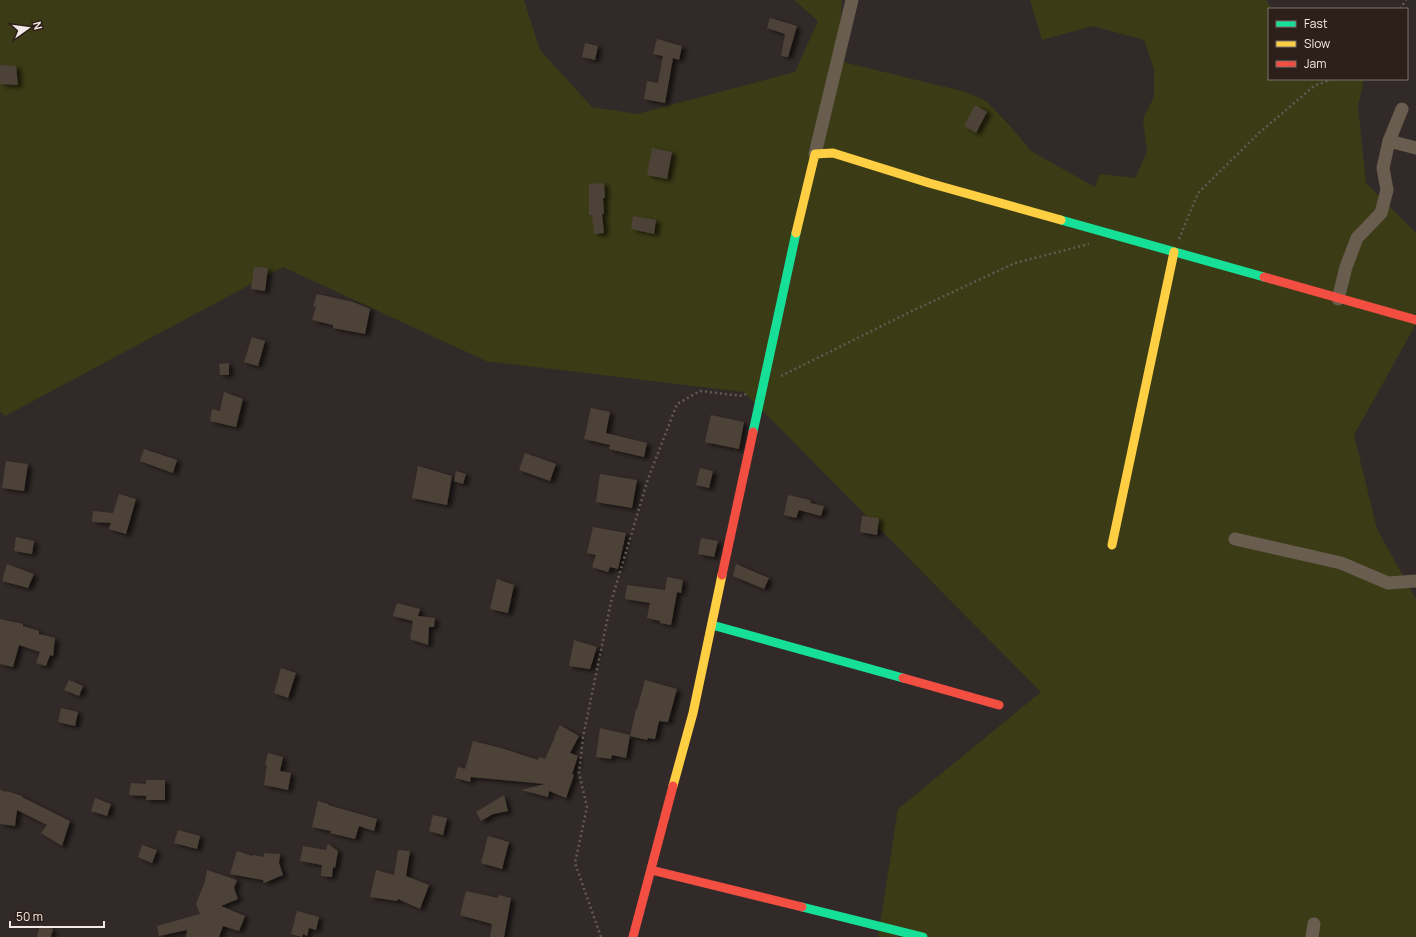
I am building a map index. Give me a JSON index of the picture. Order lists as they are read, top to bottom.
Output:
{
  "legend": ["Fast", "Slow", "Jam"],
  "scale_bar": "50 m",
  "north": "right"
}
